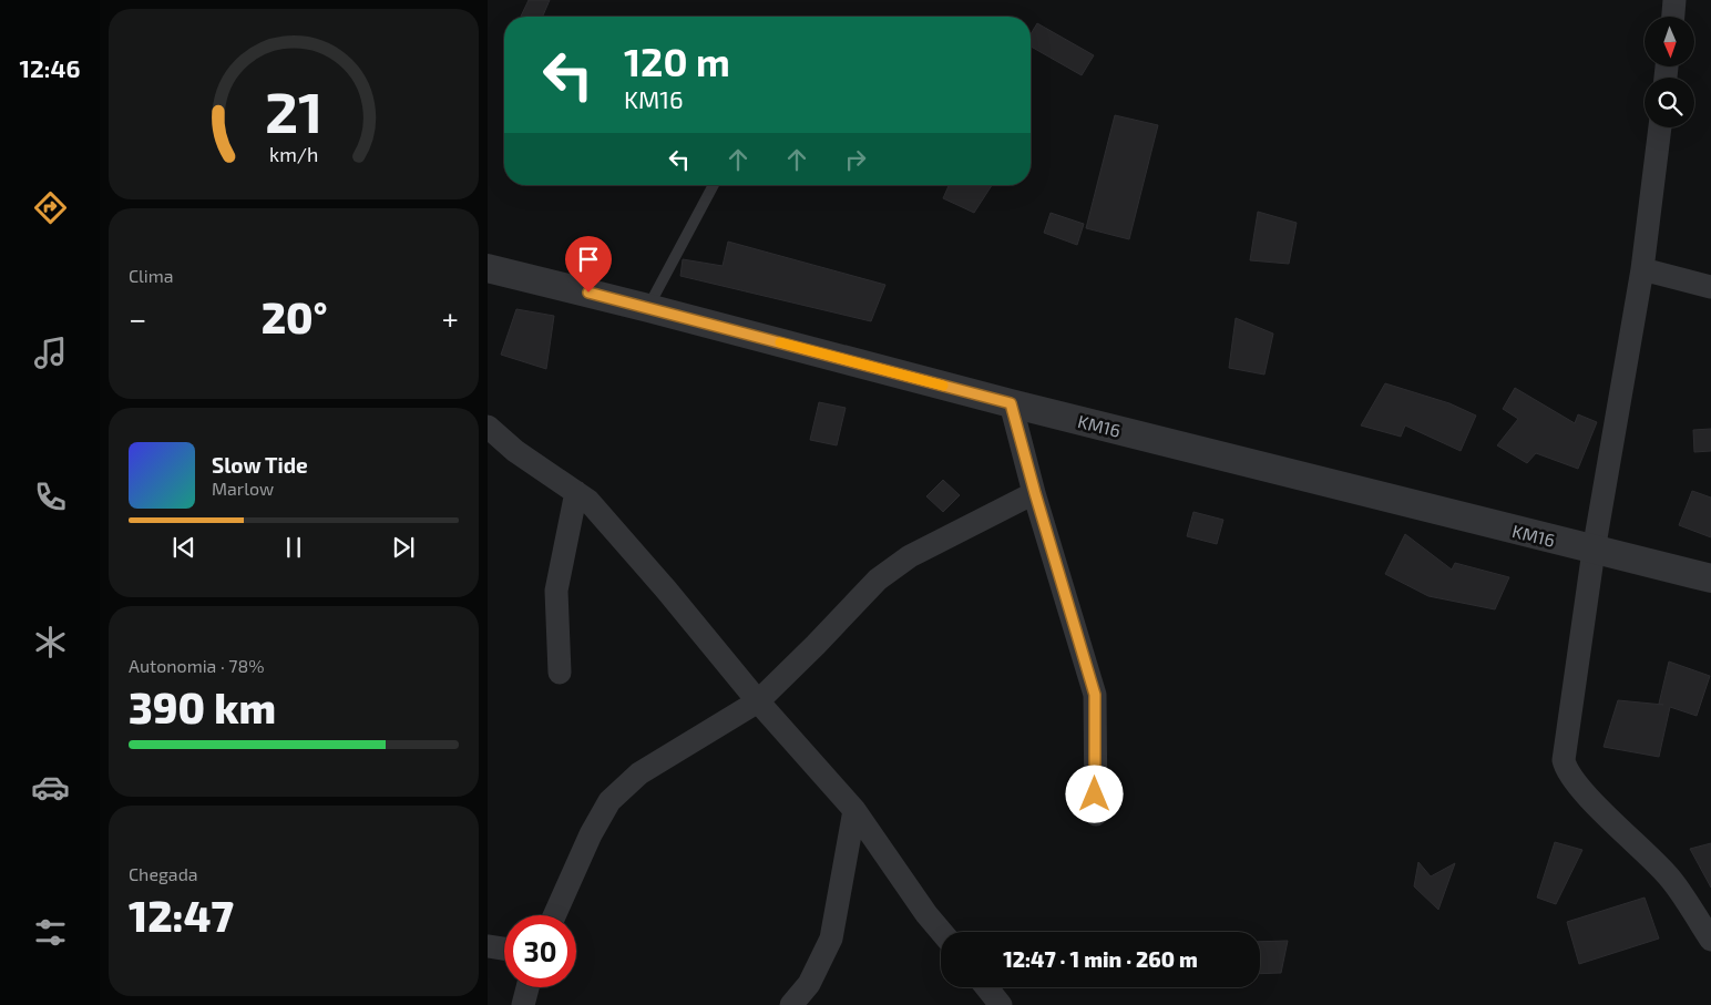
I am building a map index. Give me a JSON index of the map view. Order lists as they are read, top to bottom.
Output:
{
  "streets": {
    "street": ["KM16"]
  },
  "north": "bottom",
  "page": {
    "tabs": "12:46",
    "turn": ["120 m", "KM16"],
    "tile": [
      "Clima",
      ["Autonomia · 78%", "390 km"],
      ["Chegada", "12:47"]
    ],
    "heat": ["−", "20°", "+"],
    "song": ["Slow Tide", "Marlow"],
    "limit": "30",
    "trip": "12:47 · 1 min · 260 m",
    "gauge": ["21", "km/h"]
  }
}
